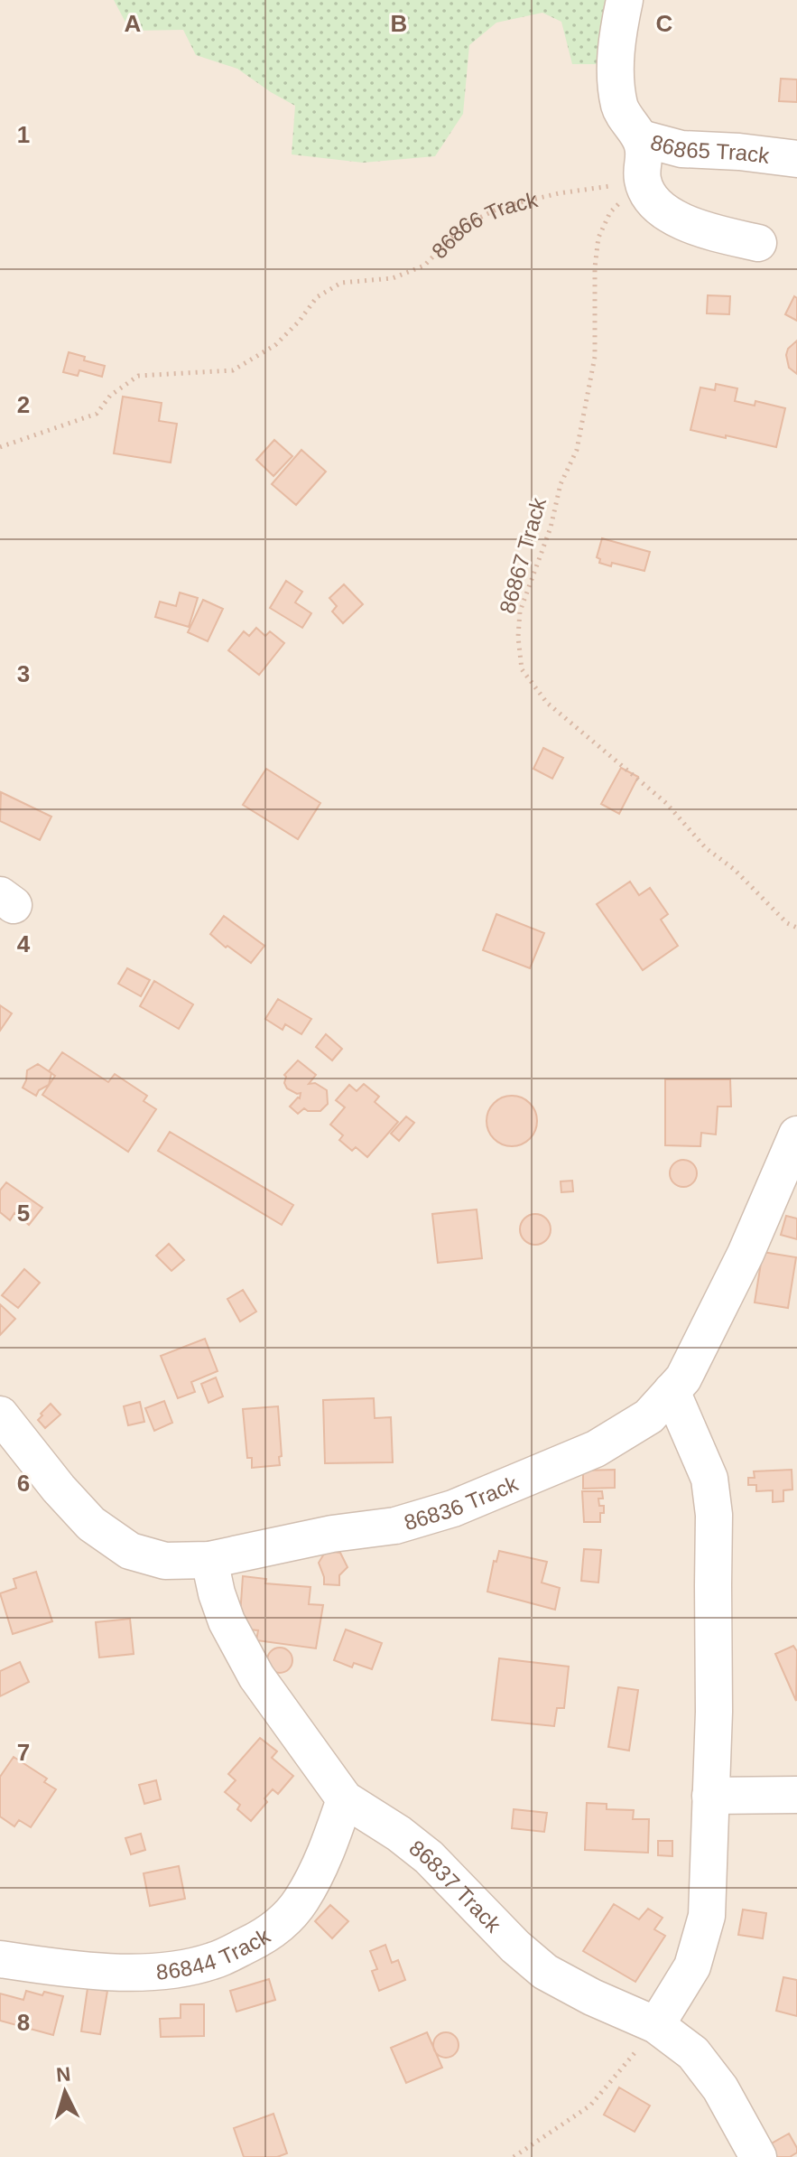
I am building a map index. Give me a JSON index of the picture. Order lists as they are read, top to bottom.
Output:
{
  "streets": {
    "street": [
      "86865 Track",
      "86836 Track",
      "86837 Track",
      "86844 Track"
    ],
    "path": ["86866 Track", "86867 Track"]
  },
  "crossings": [
    ["86866 Track", "86867 Track"],
    ["86836 Track", "86837 Track"],
    ["86837 Track", "86844 Track"]
  ],
  "north": "top",
  "grid": {
    "columns": ["A", "B", "C"],
    "rows": [
      "1",
      "2",
      "3",
      "4",
      "5",
      "6",
      "7",
      "8"
    ]
  }
}
